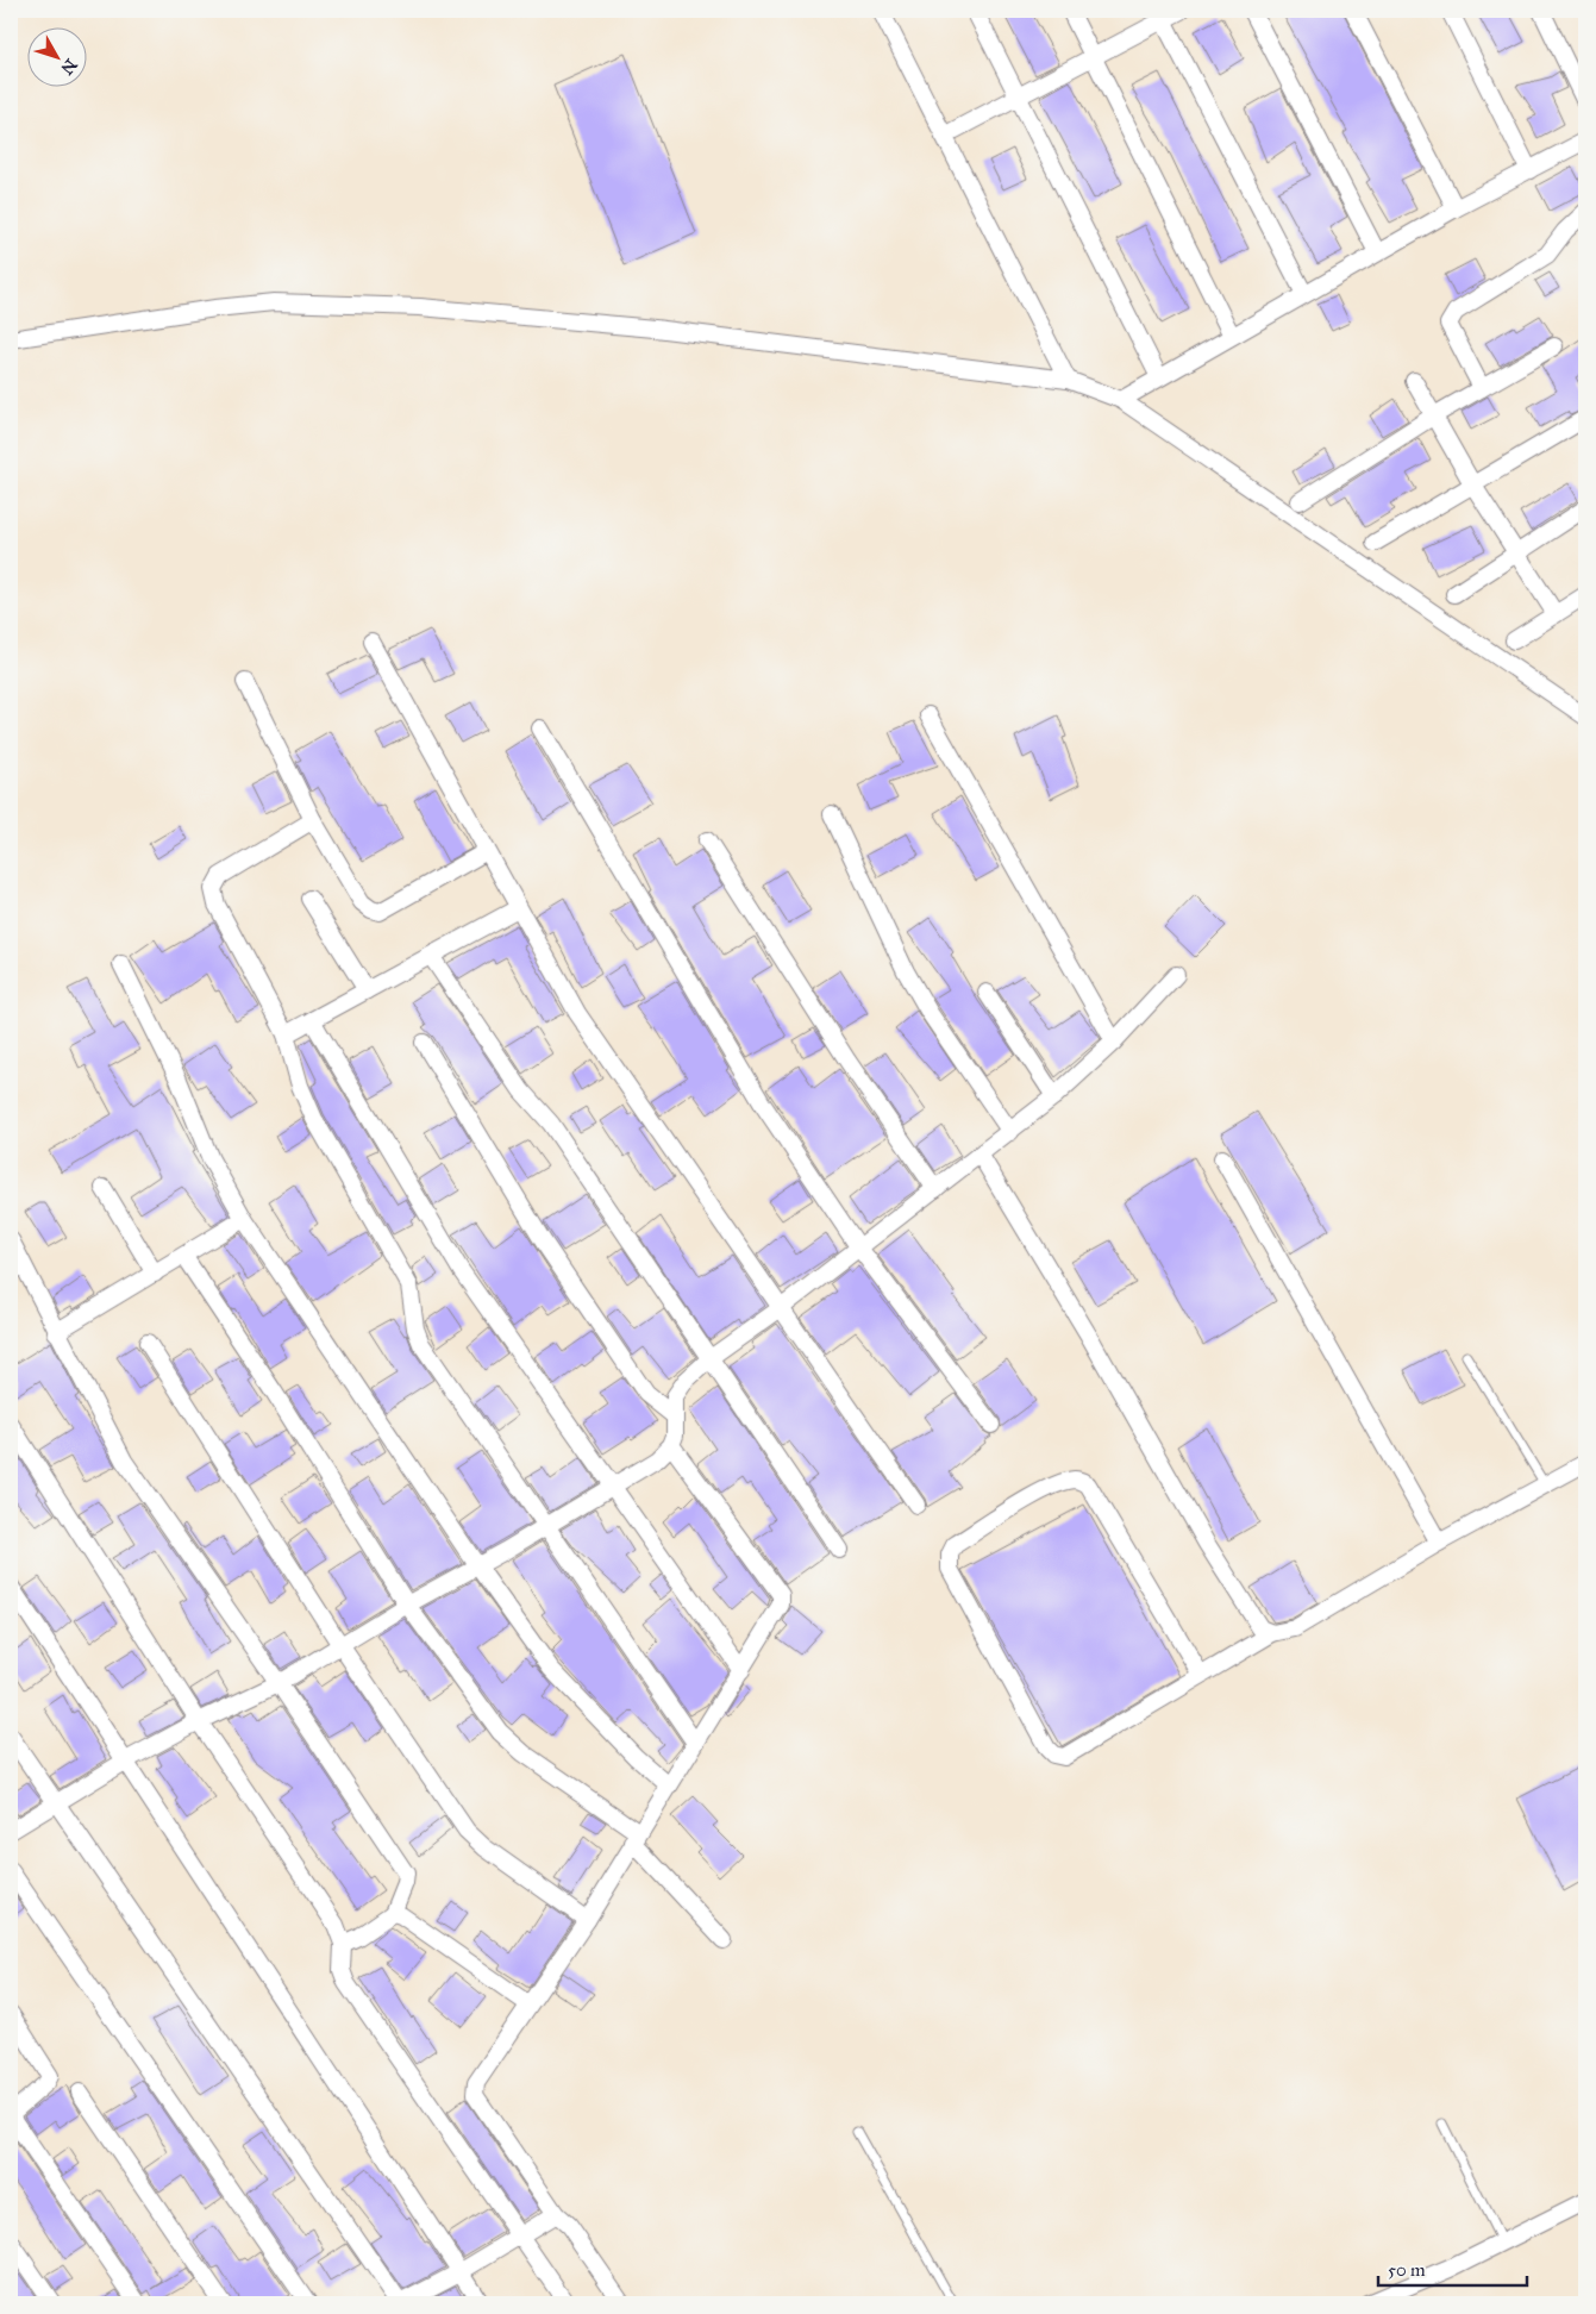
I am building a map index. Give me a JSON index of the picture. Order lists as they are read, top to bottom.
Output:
{
  "scale_bar": "50 m",
  "north": "bottom right"
}
